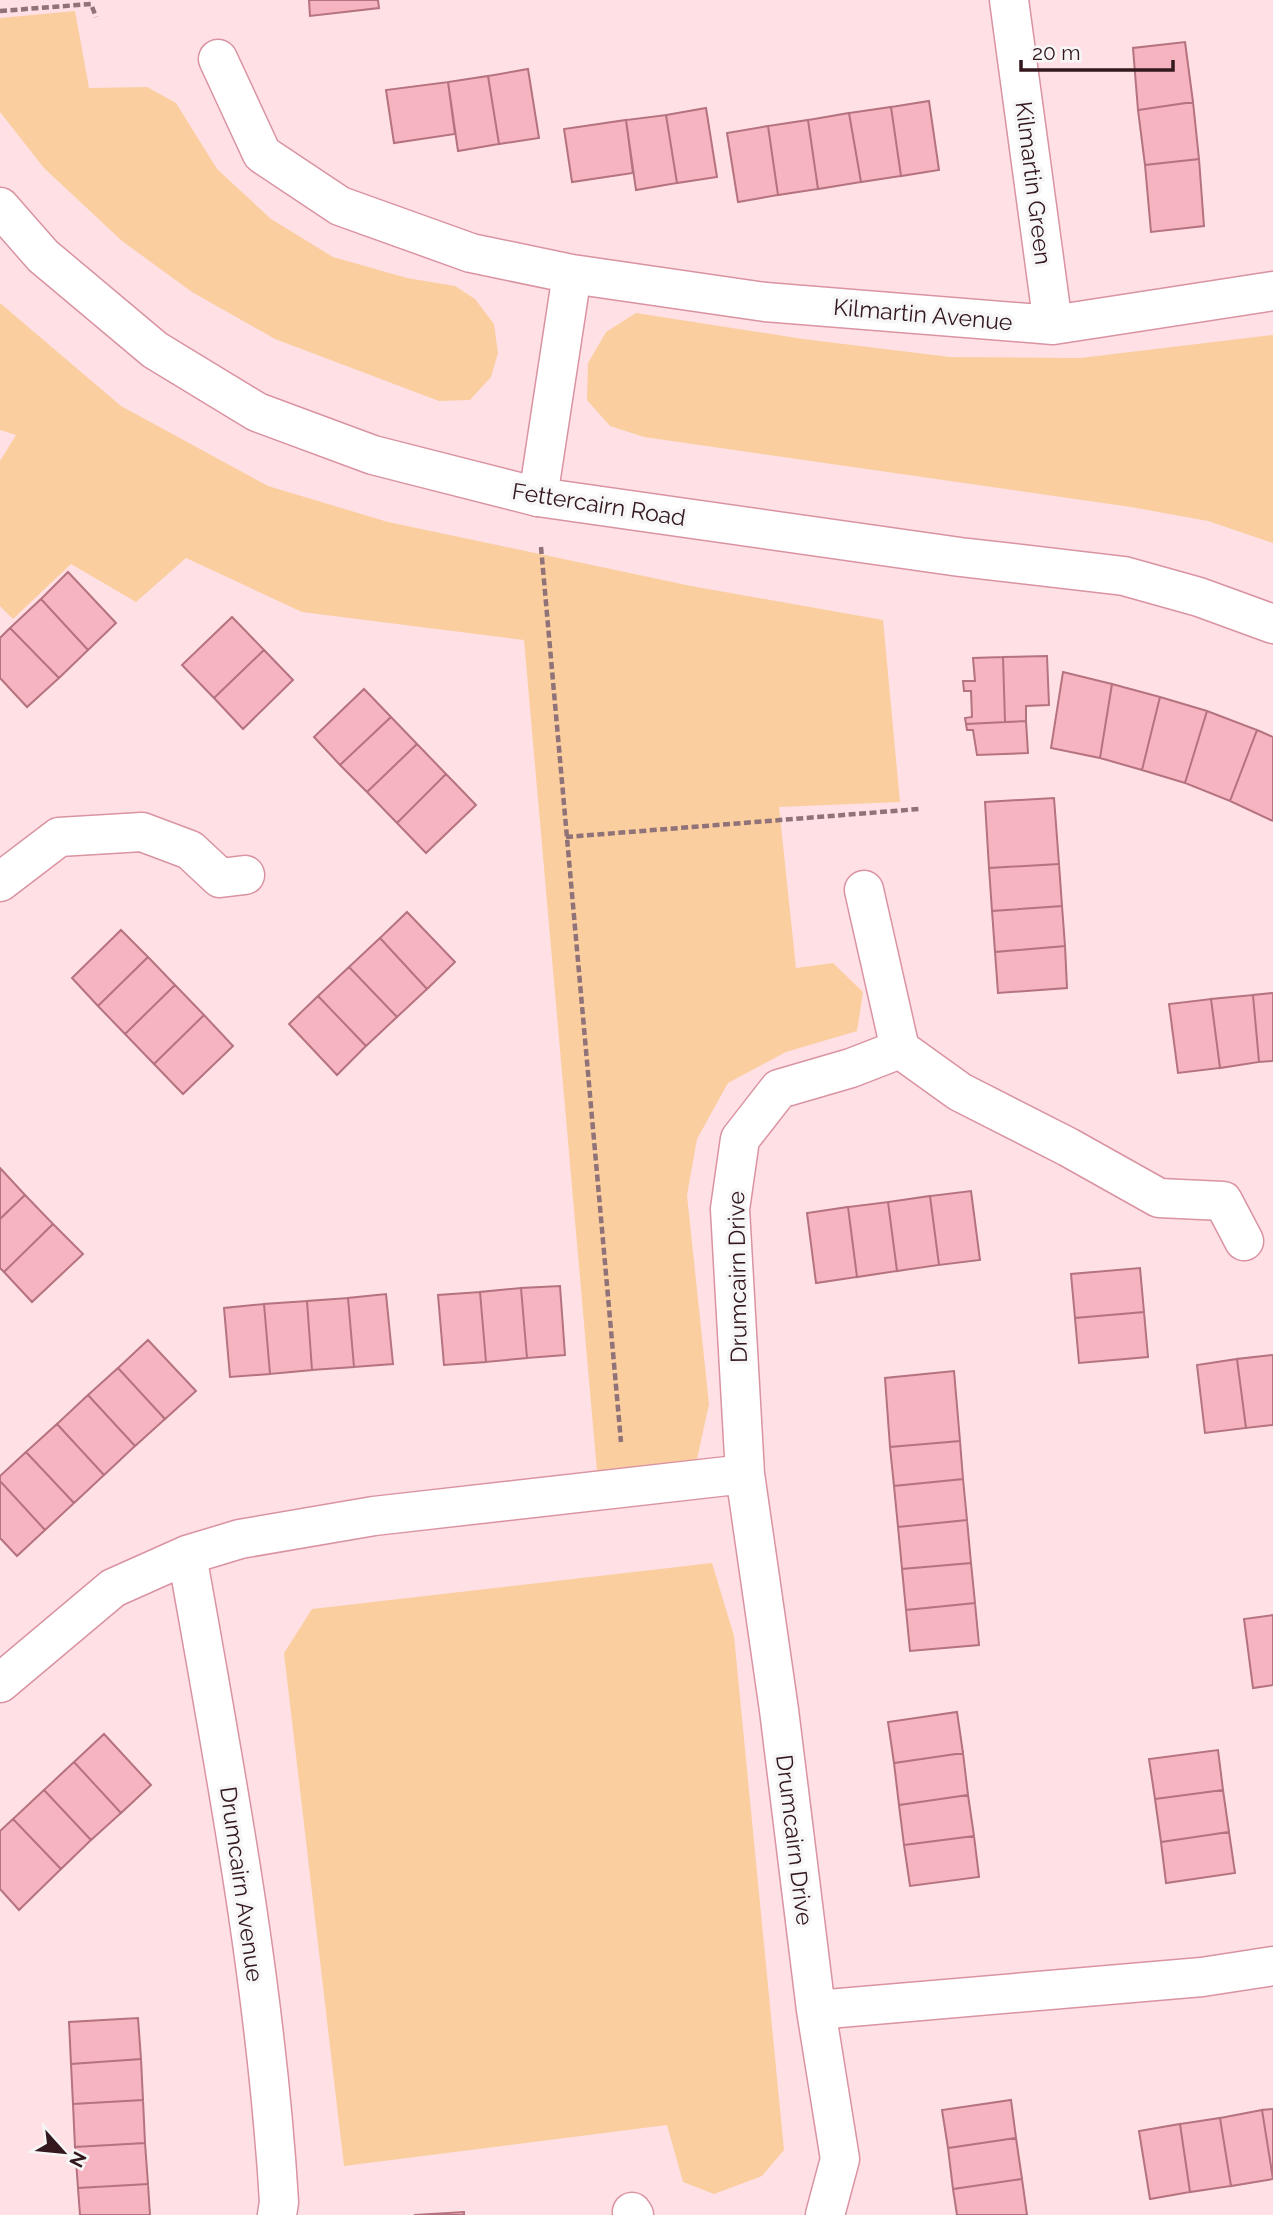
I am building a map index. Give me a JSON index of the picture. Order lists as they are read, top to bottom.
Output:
{
  "streets": {
    "street": [
      "Kilmartin Green",
      "Kilmartin Avenue",
      "Fettercairn Road",
      "Drumcairn Drive",
      "Drumcairn Avenue"
    ]
  },
  "crossings": [
    ["Kilmartin Green", "Kilmartin Avenue"]
  ],
  "scale_bar": "20 m",
  "north": "bottom right"
}
